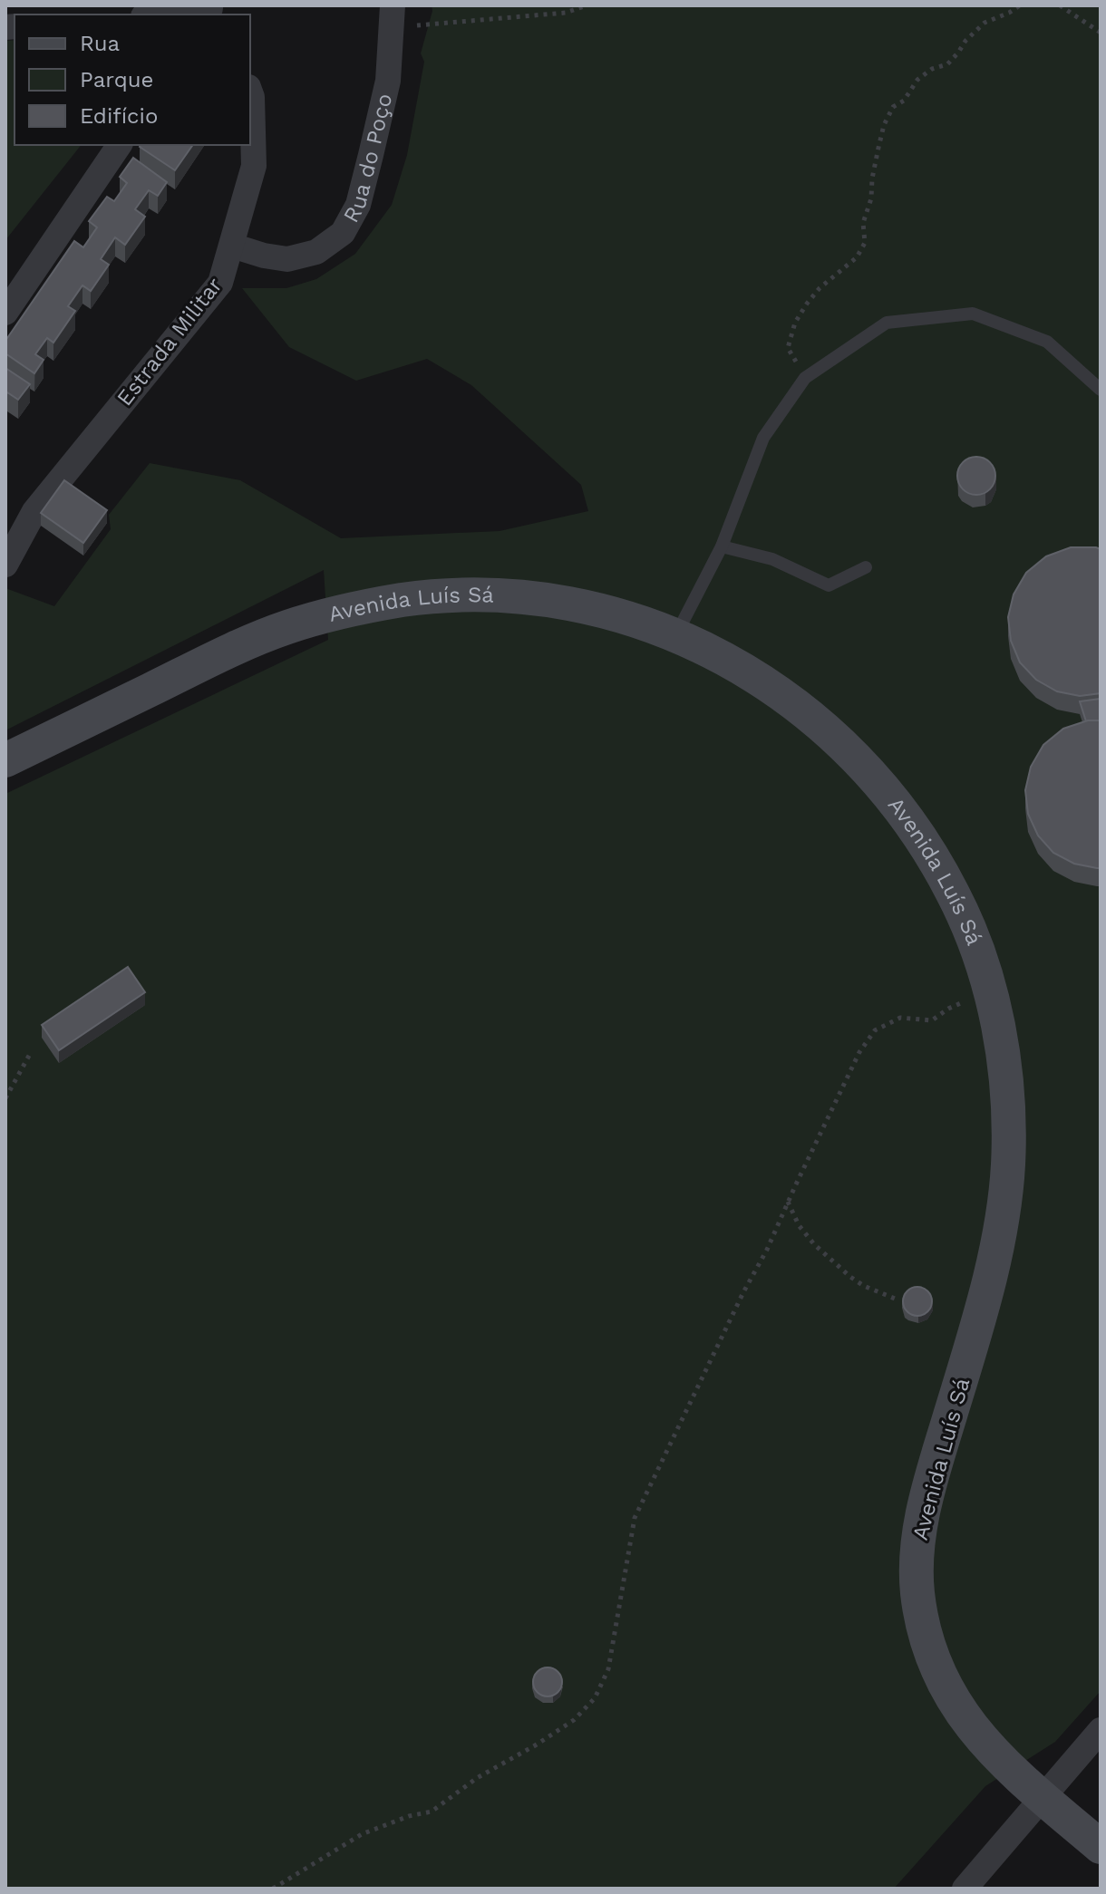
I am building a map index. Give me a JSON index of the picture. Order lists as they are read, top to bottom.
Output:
{
  "streets": {
    "street": ["Rua do Poço", "Estrada Militar", "Avenida Luís Sá"]
  },
  "crossings": [
    ["Rua do Poço", "Estrada Militar"]
  ],
  "legend": ["Rua", "Parque", "Edifício"]
}
